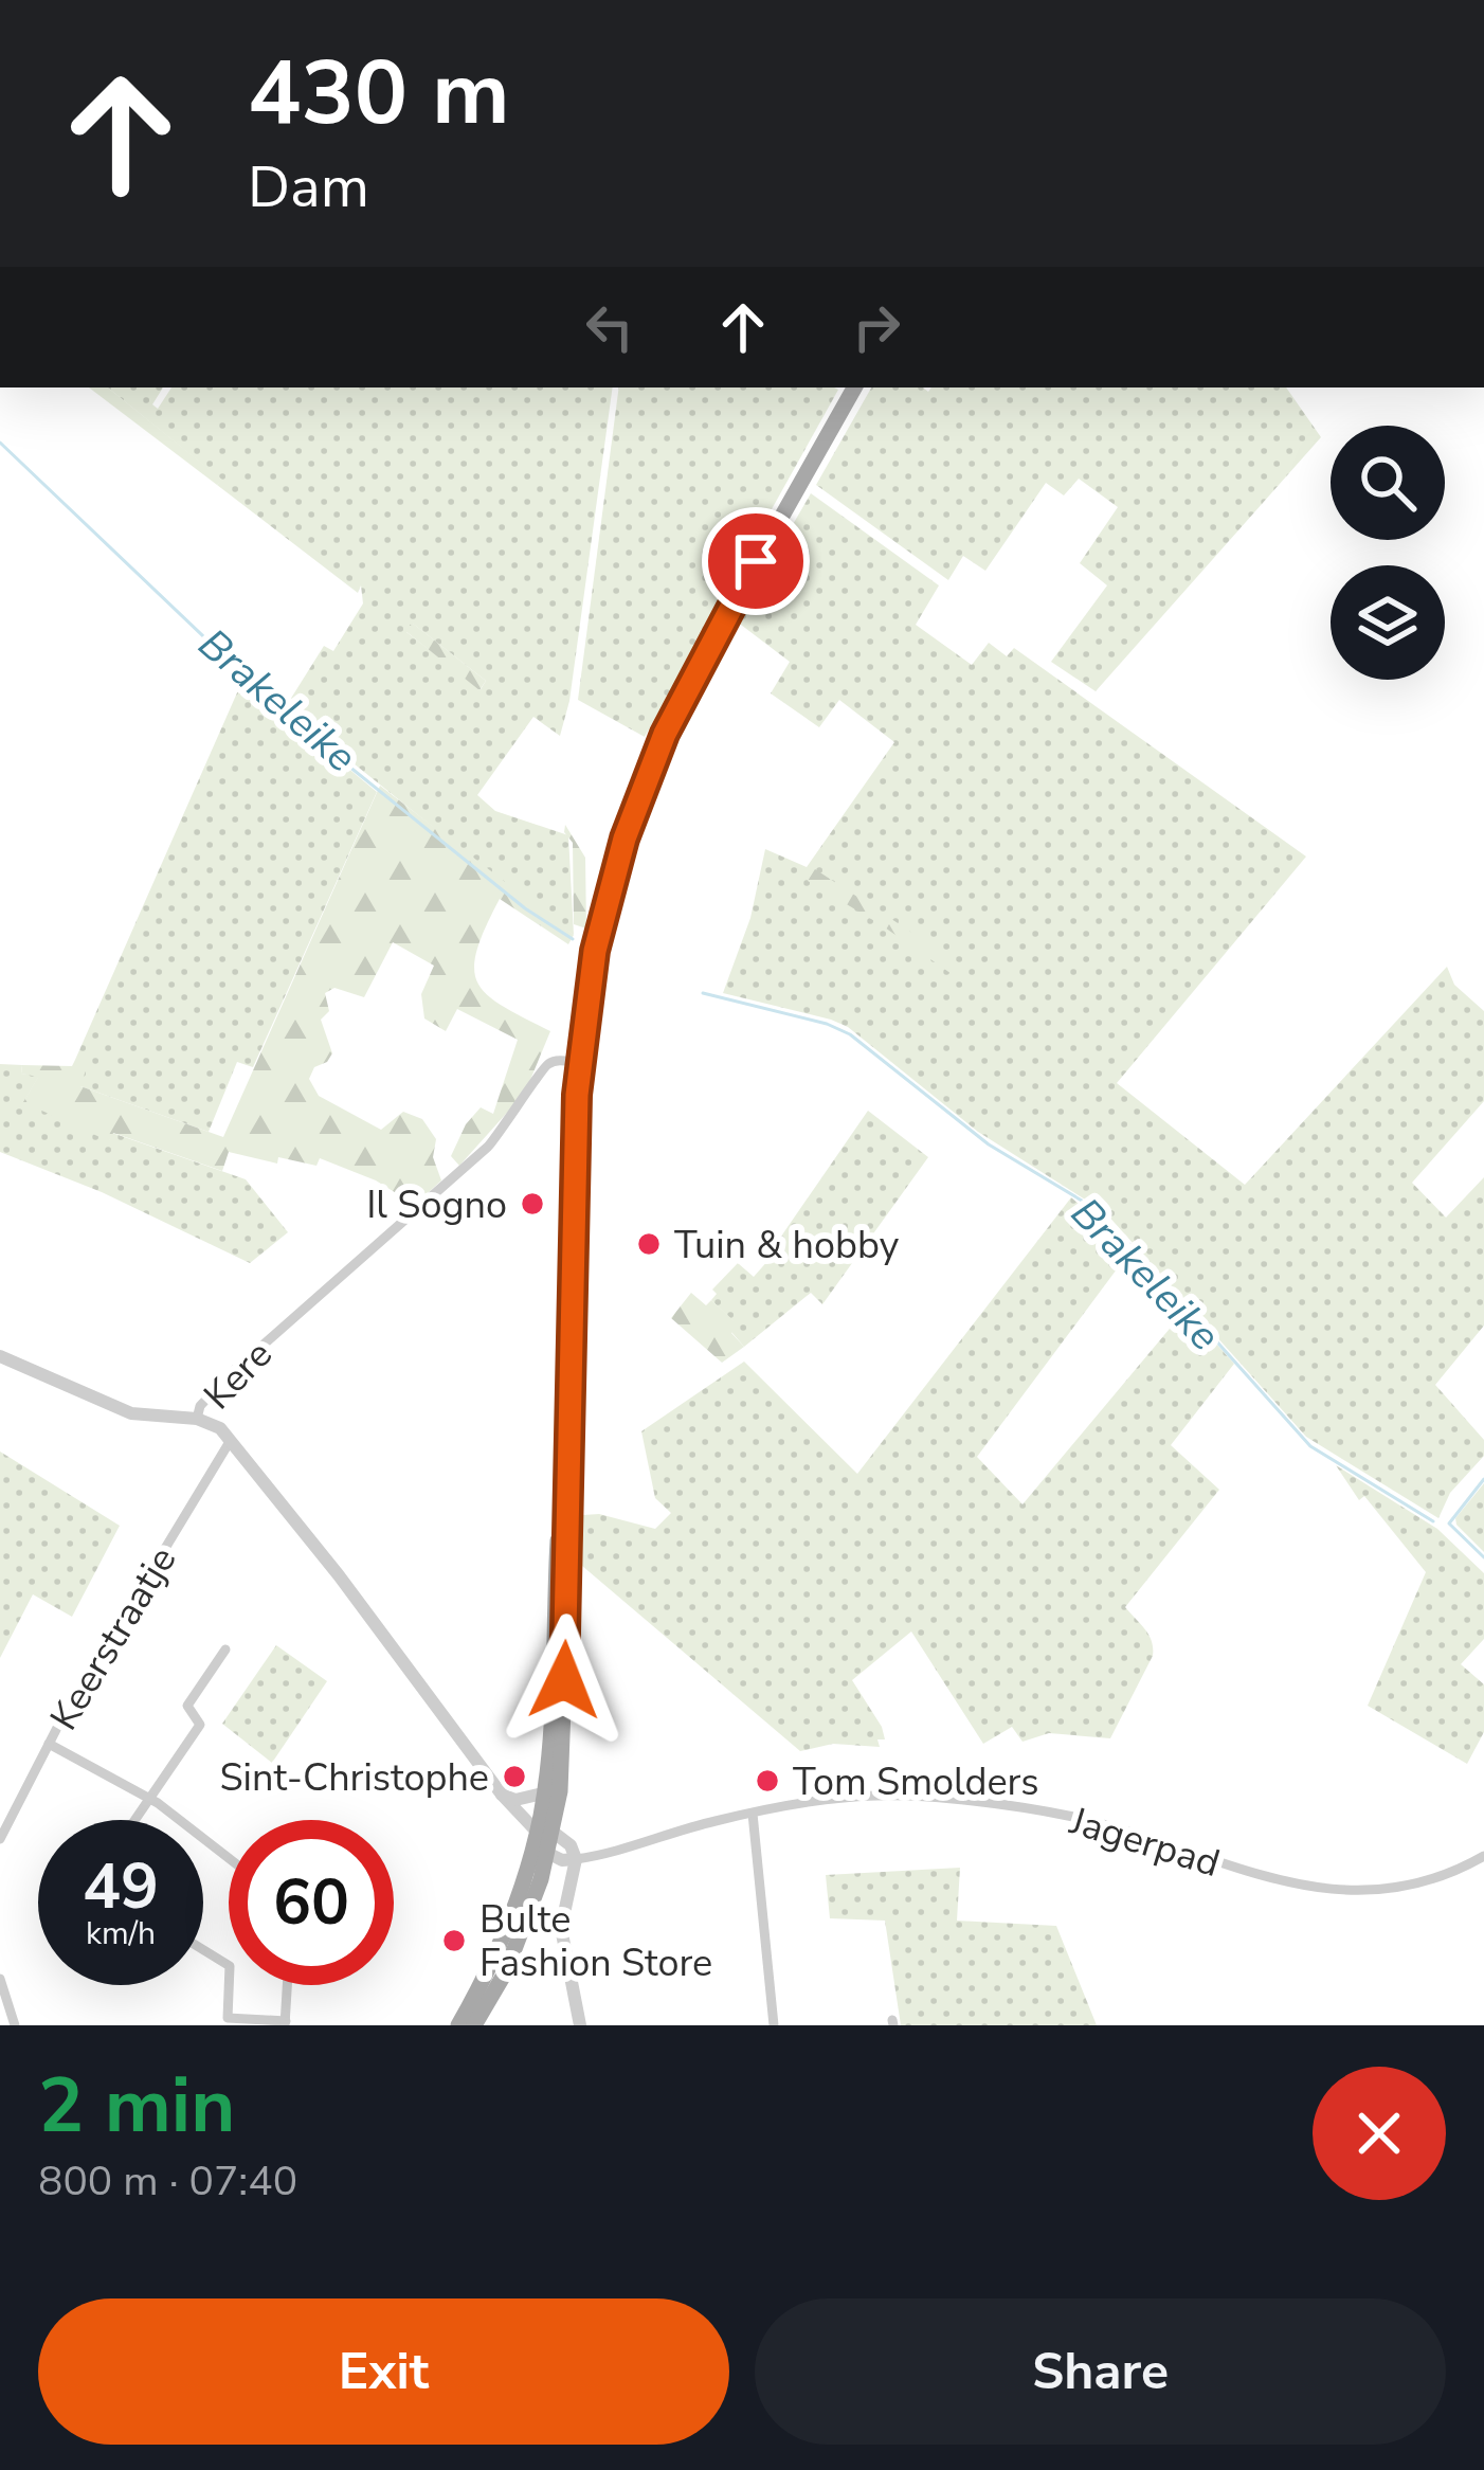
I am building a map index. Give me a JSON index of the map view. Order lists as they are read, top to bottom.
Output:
{
  "streets": {
    "street": ["Kere", "Keerstraatje", "Jagerpad"]
  },
  "crossings": [
    ["Kere", "Keerstraatje"],
    ["Kere", "Jagerpad"]
  ],
  "water": ["Brakeleike"],
  "places": [
    "Il Sogno",
    "Tuin & hobby",
    "Sint-Christophe",
    "Tom Smolders",
    "Bulte Fashion Store"
  ],
  "page": {
    "turn": ["430 m", "Dam"],
    "speed": "49 km/h",
    "limit": "60",
    "heading": ["2 min", "800 m · 07:40"],
    "buttons": ["Exit", "Share"]
  }
}
